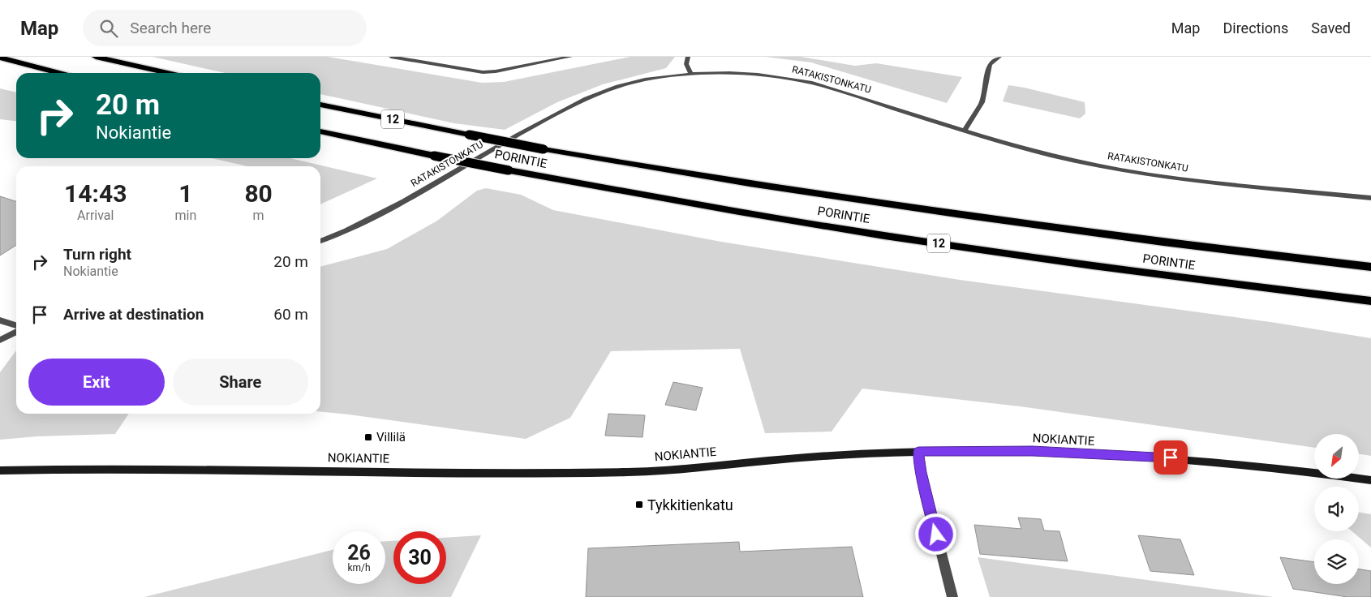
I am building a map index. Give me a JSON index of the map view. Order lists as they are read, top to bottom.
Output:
{
  "streets": {
    "highway": ["12", "PORINTIE"],
    "main road": ["NOKIANTIE"],
    "street": ["RATAKISTONKATU"]
  },
  "places": {
    "transit": ["Villilä", "Tykkitienkatu"]
  },
  "north": "bottom left",
  "page": {
    "header": "Map",
    "search": "Search here",
    "nav": ["Map", "Directions", "Saved"],
    "turn": ["20 m", "Nokiantie"],
    "eta": [
      "14:43",
      "Arrival",
      "1",
      "min",
      "80",
      "m"
    ],
    "list": [
      {
        "name": "Turn right",
        "note": "Nokiantie",
        "value": "20 m"
      },
      {
        "name": "Arrive at destination",
        "value": "60 m"
      }
    ],
    "buttons": ["Exit", "Share"],
    "speed": "26 km/h",
    "limit": "30"
  }
}
